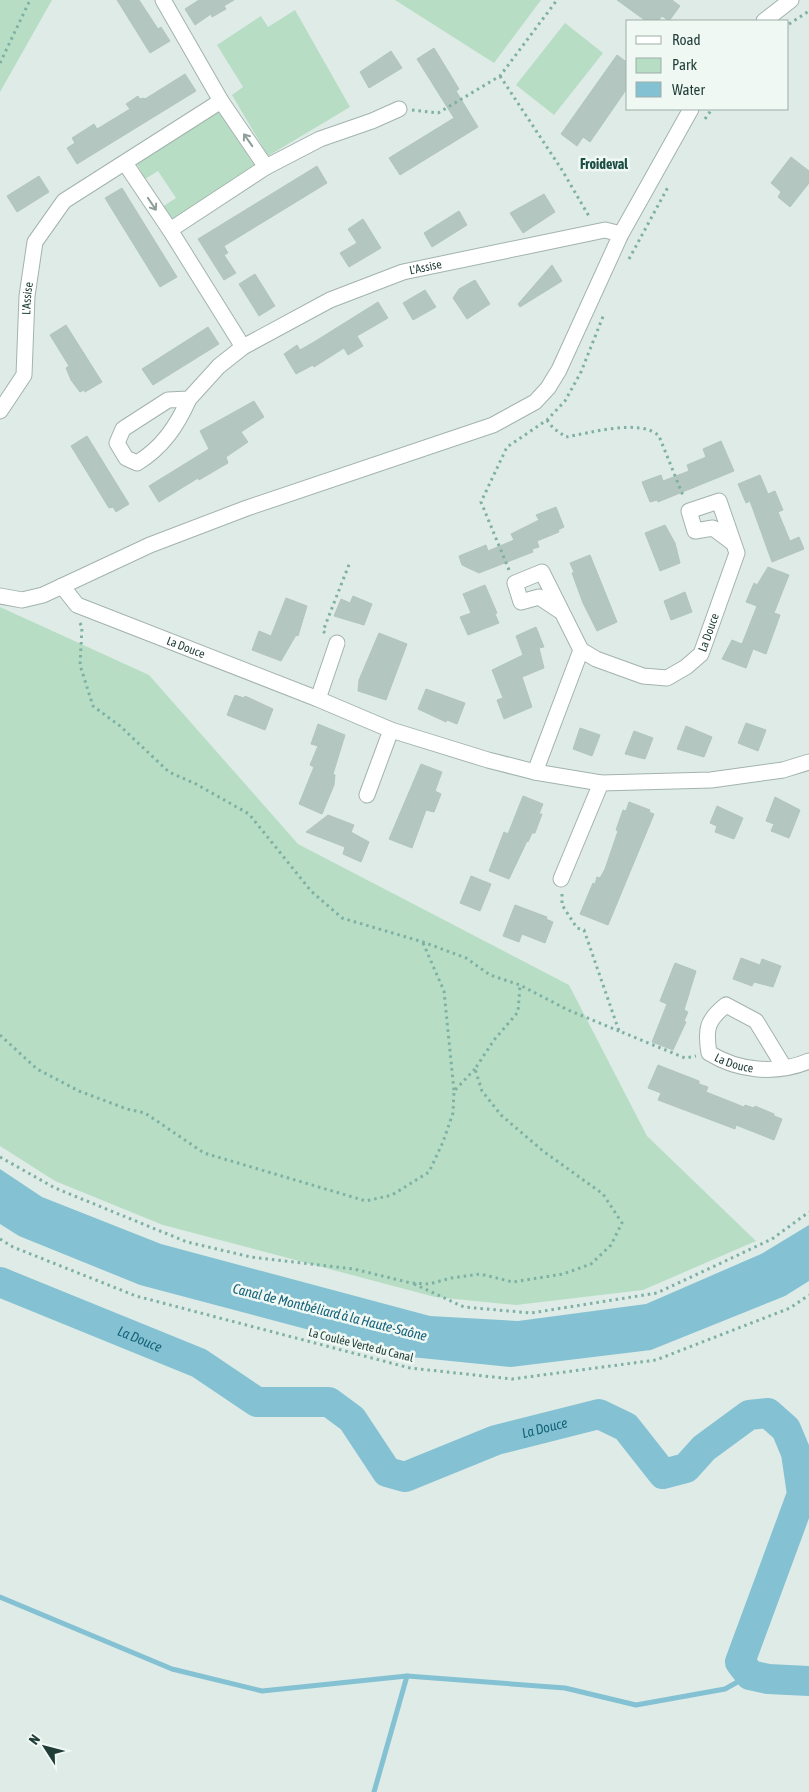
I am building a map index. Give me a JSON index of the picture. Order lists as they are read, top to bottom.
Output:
{
  "streets": {
    "street": ["L'Assise", "La Douce"],
    "path": ["La Coulée Verte du Canal"]
  },
  "districts": ["Froideval"],
  "water": ["Canal de Montbéliard à la Haute-Saône", "La Douce"],
  "legend": ["Road", "Park", "Water"],
  "north": "top left"
}
